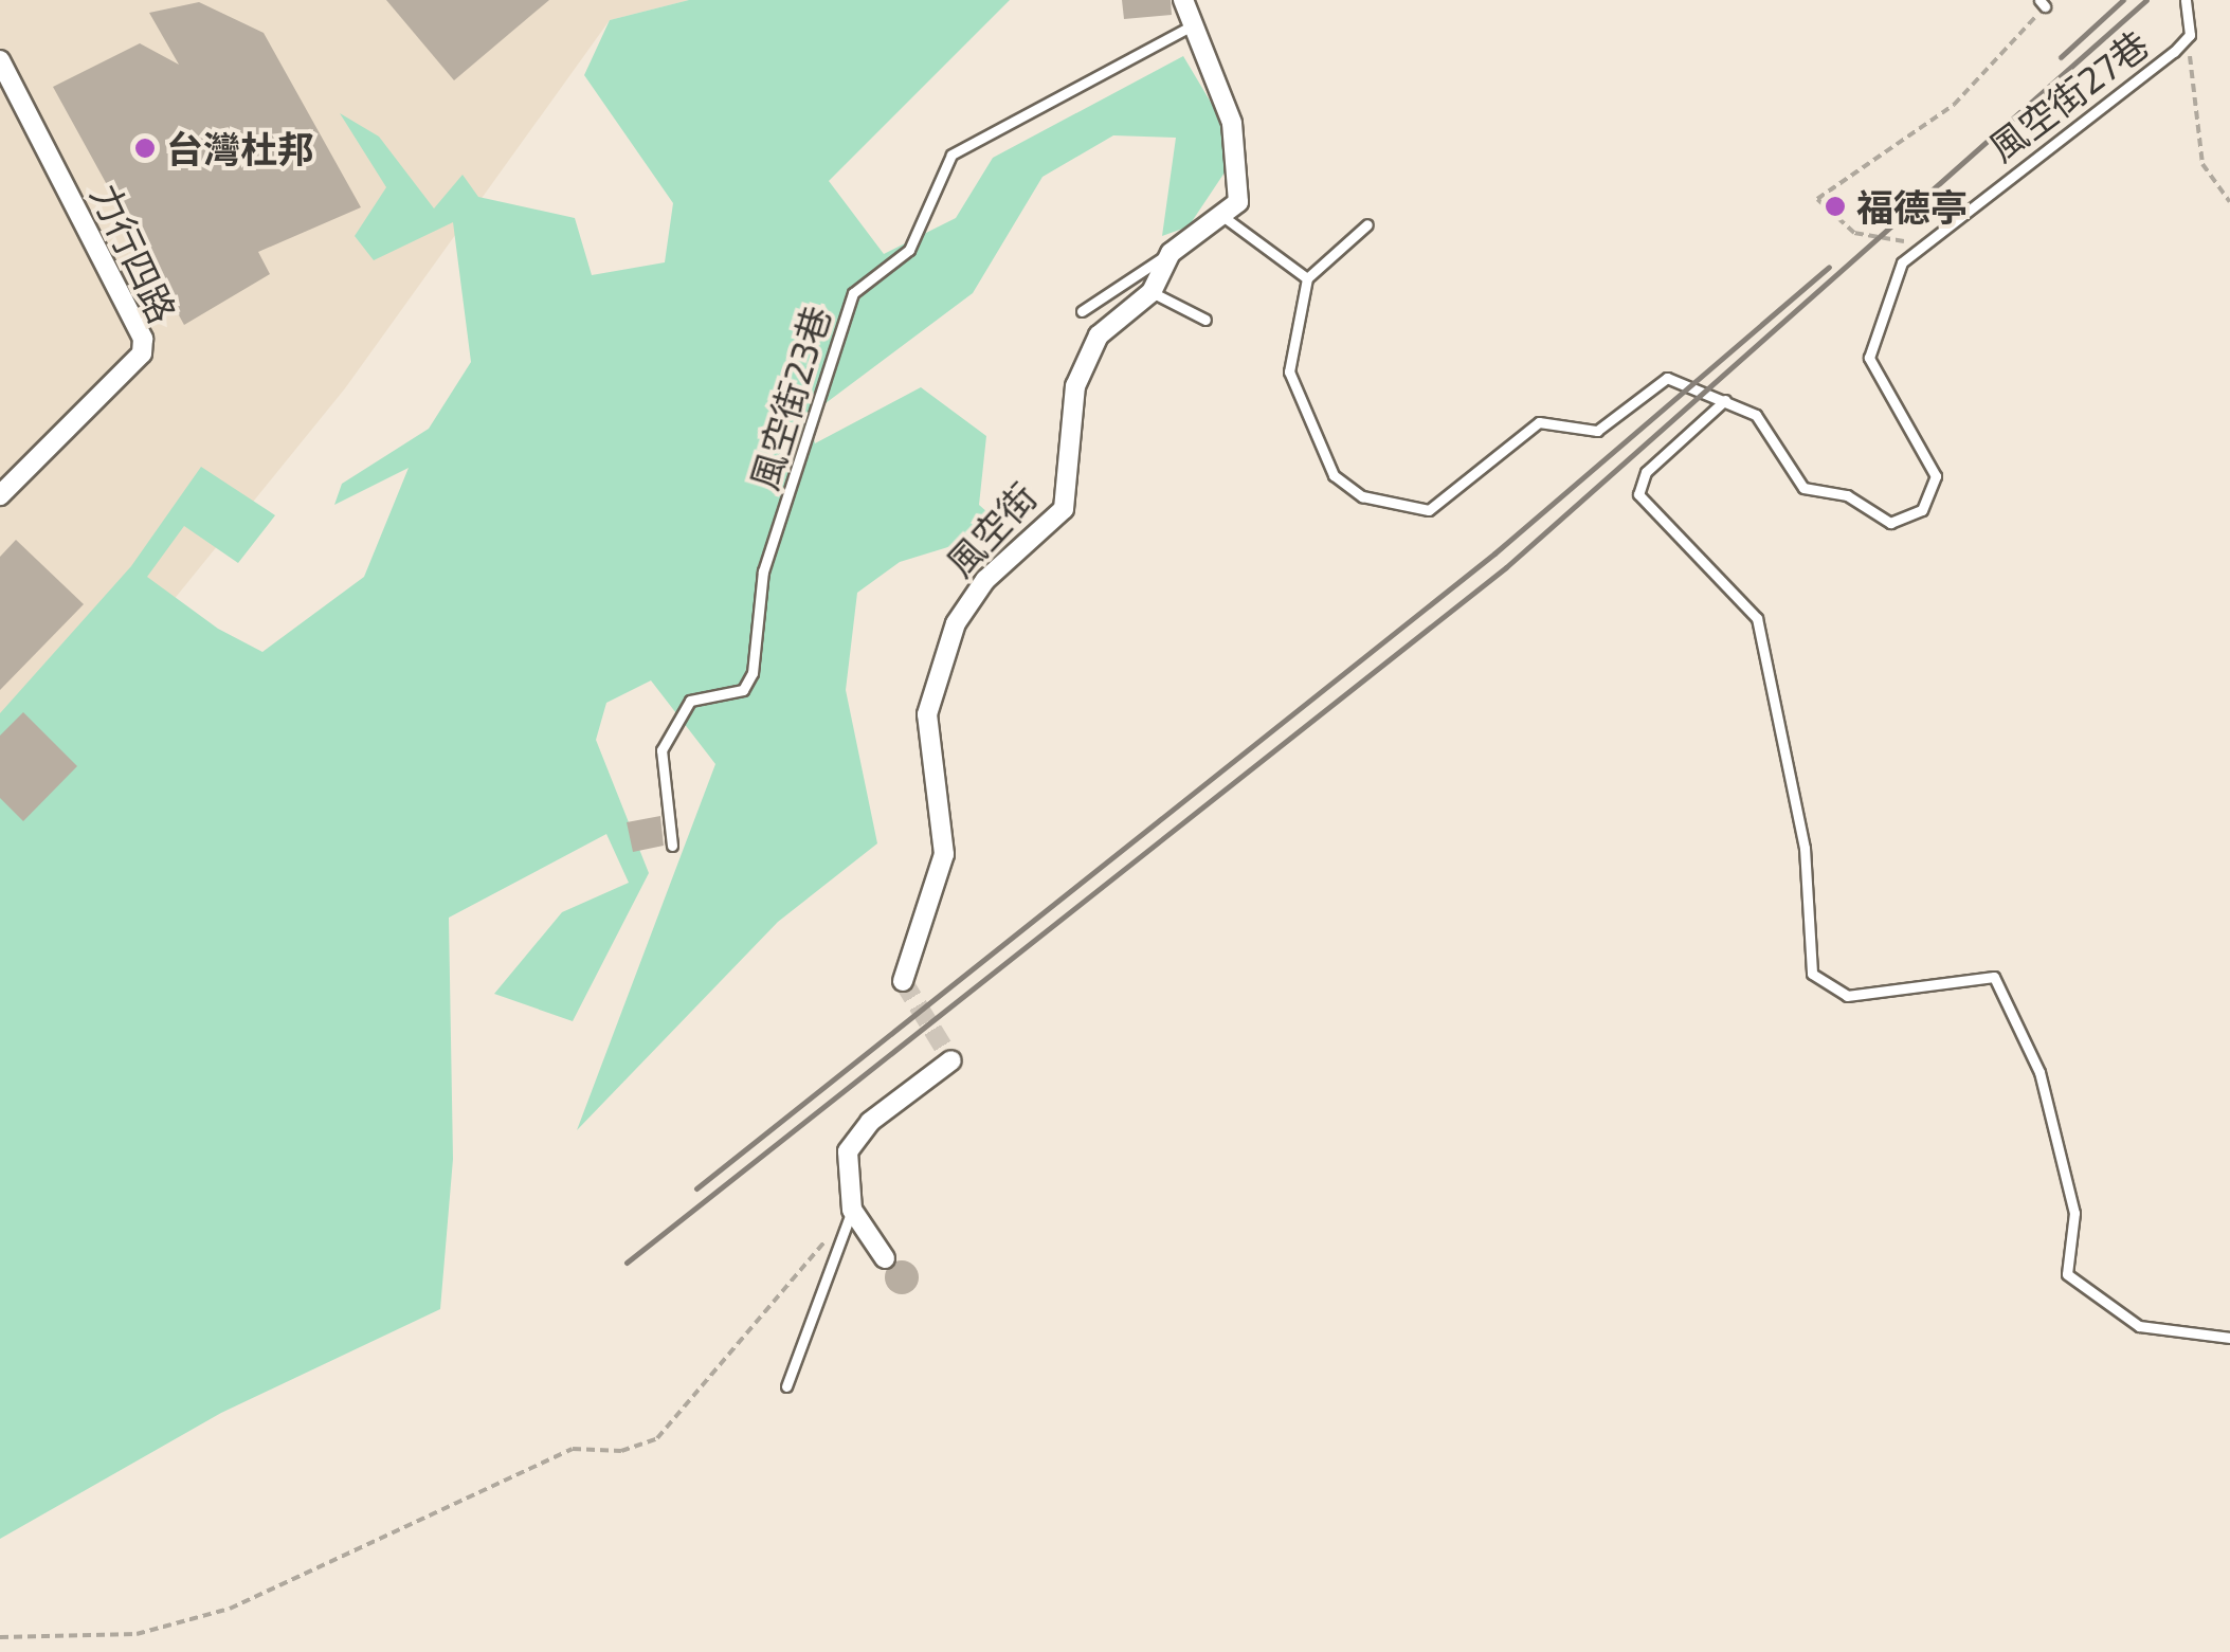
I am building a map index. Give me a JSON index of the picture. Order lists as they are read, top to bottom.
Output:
{
  "streets": {
    "street": ["力行四路", "風空街"],
    "lane": ["風空街27巷", "風空街23巷"]
  },
  "places": ["台灣杜邦", "福德亭"]
}
